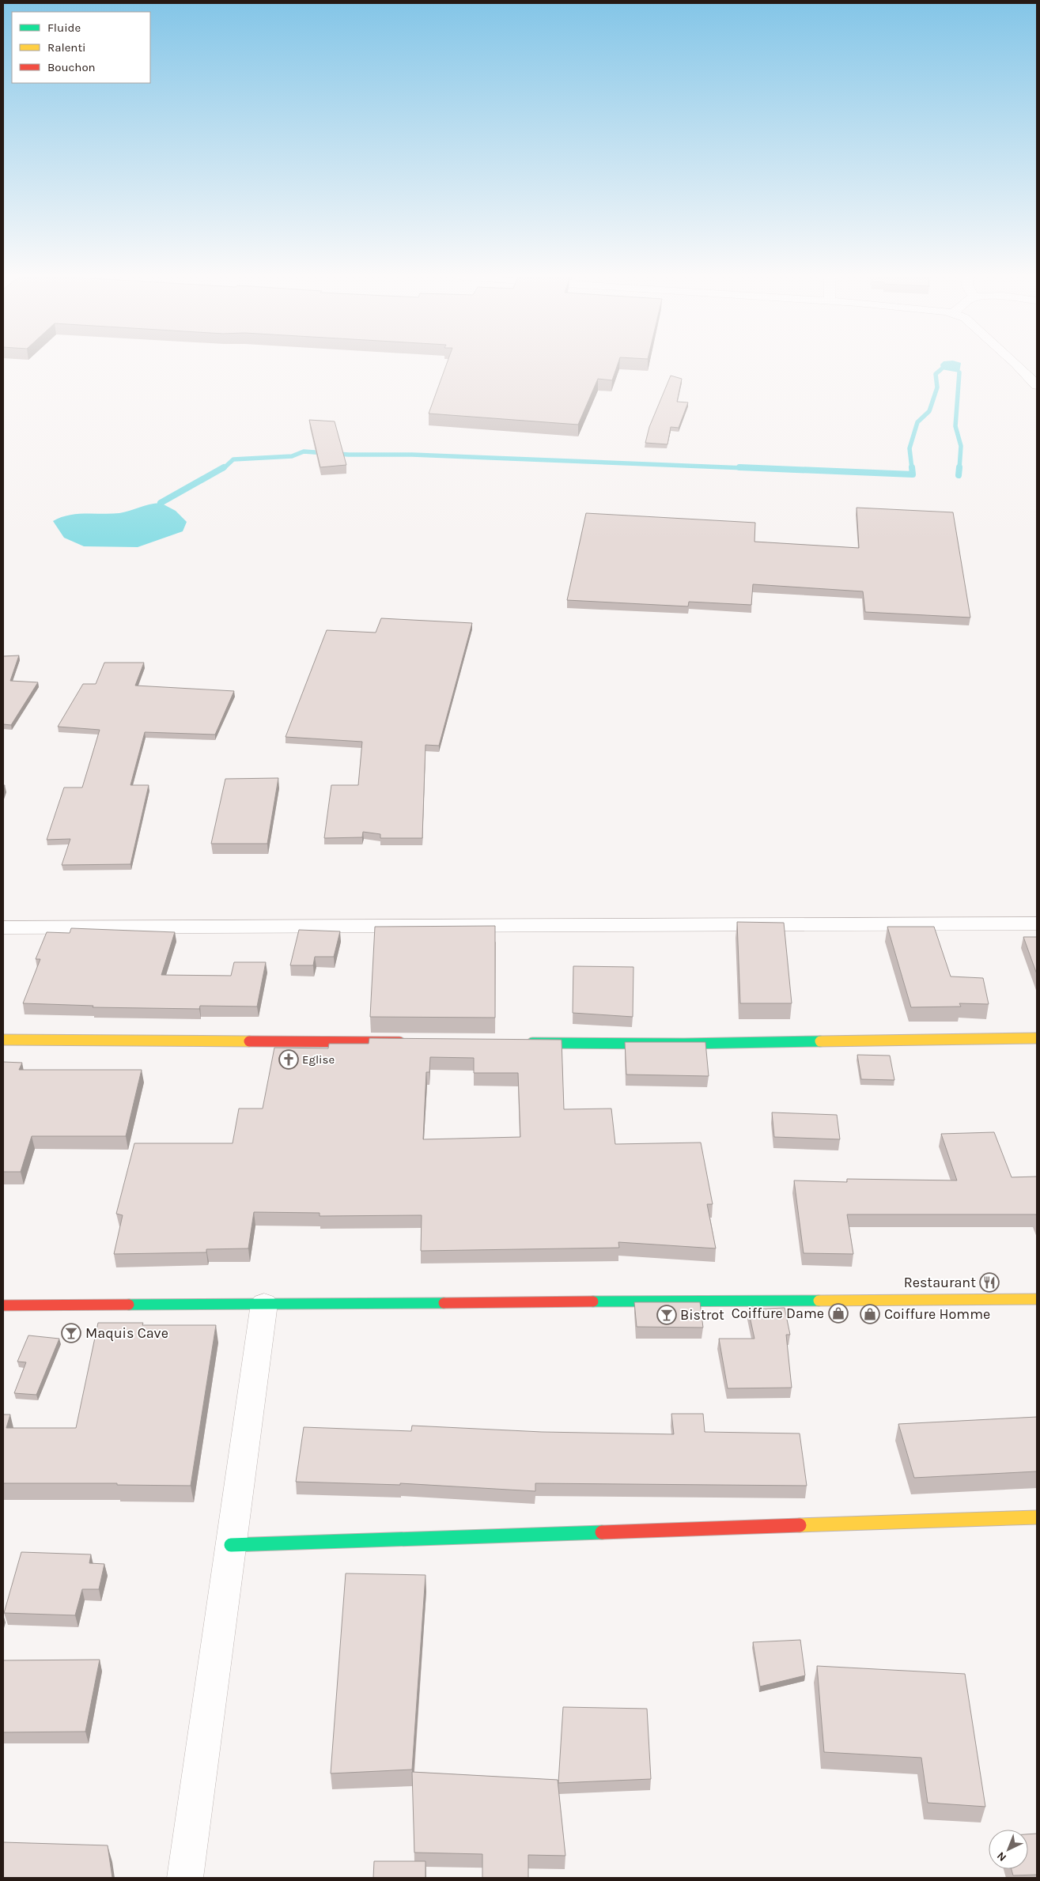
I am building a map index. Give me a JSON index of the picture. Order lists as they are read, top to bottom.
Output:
{
  "places": {
    "church": ["Eglise"],
    "restaurant": ["Restaurant"],
    "shop": ["Coiffure Dame", "Coiffure Homme"],
    "bar": ["Bistrot", "Maquis Cave"]
  },
  "legend": ["Fluide", "Ralenti", "Bouchon"],
  "north": "bottom left"
}
